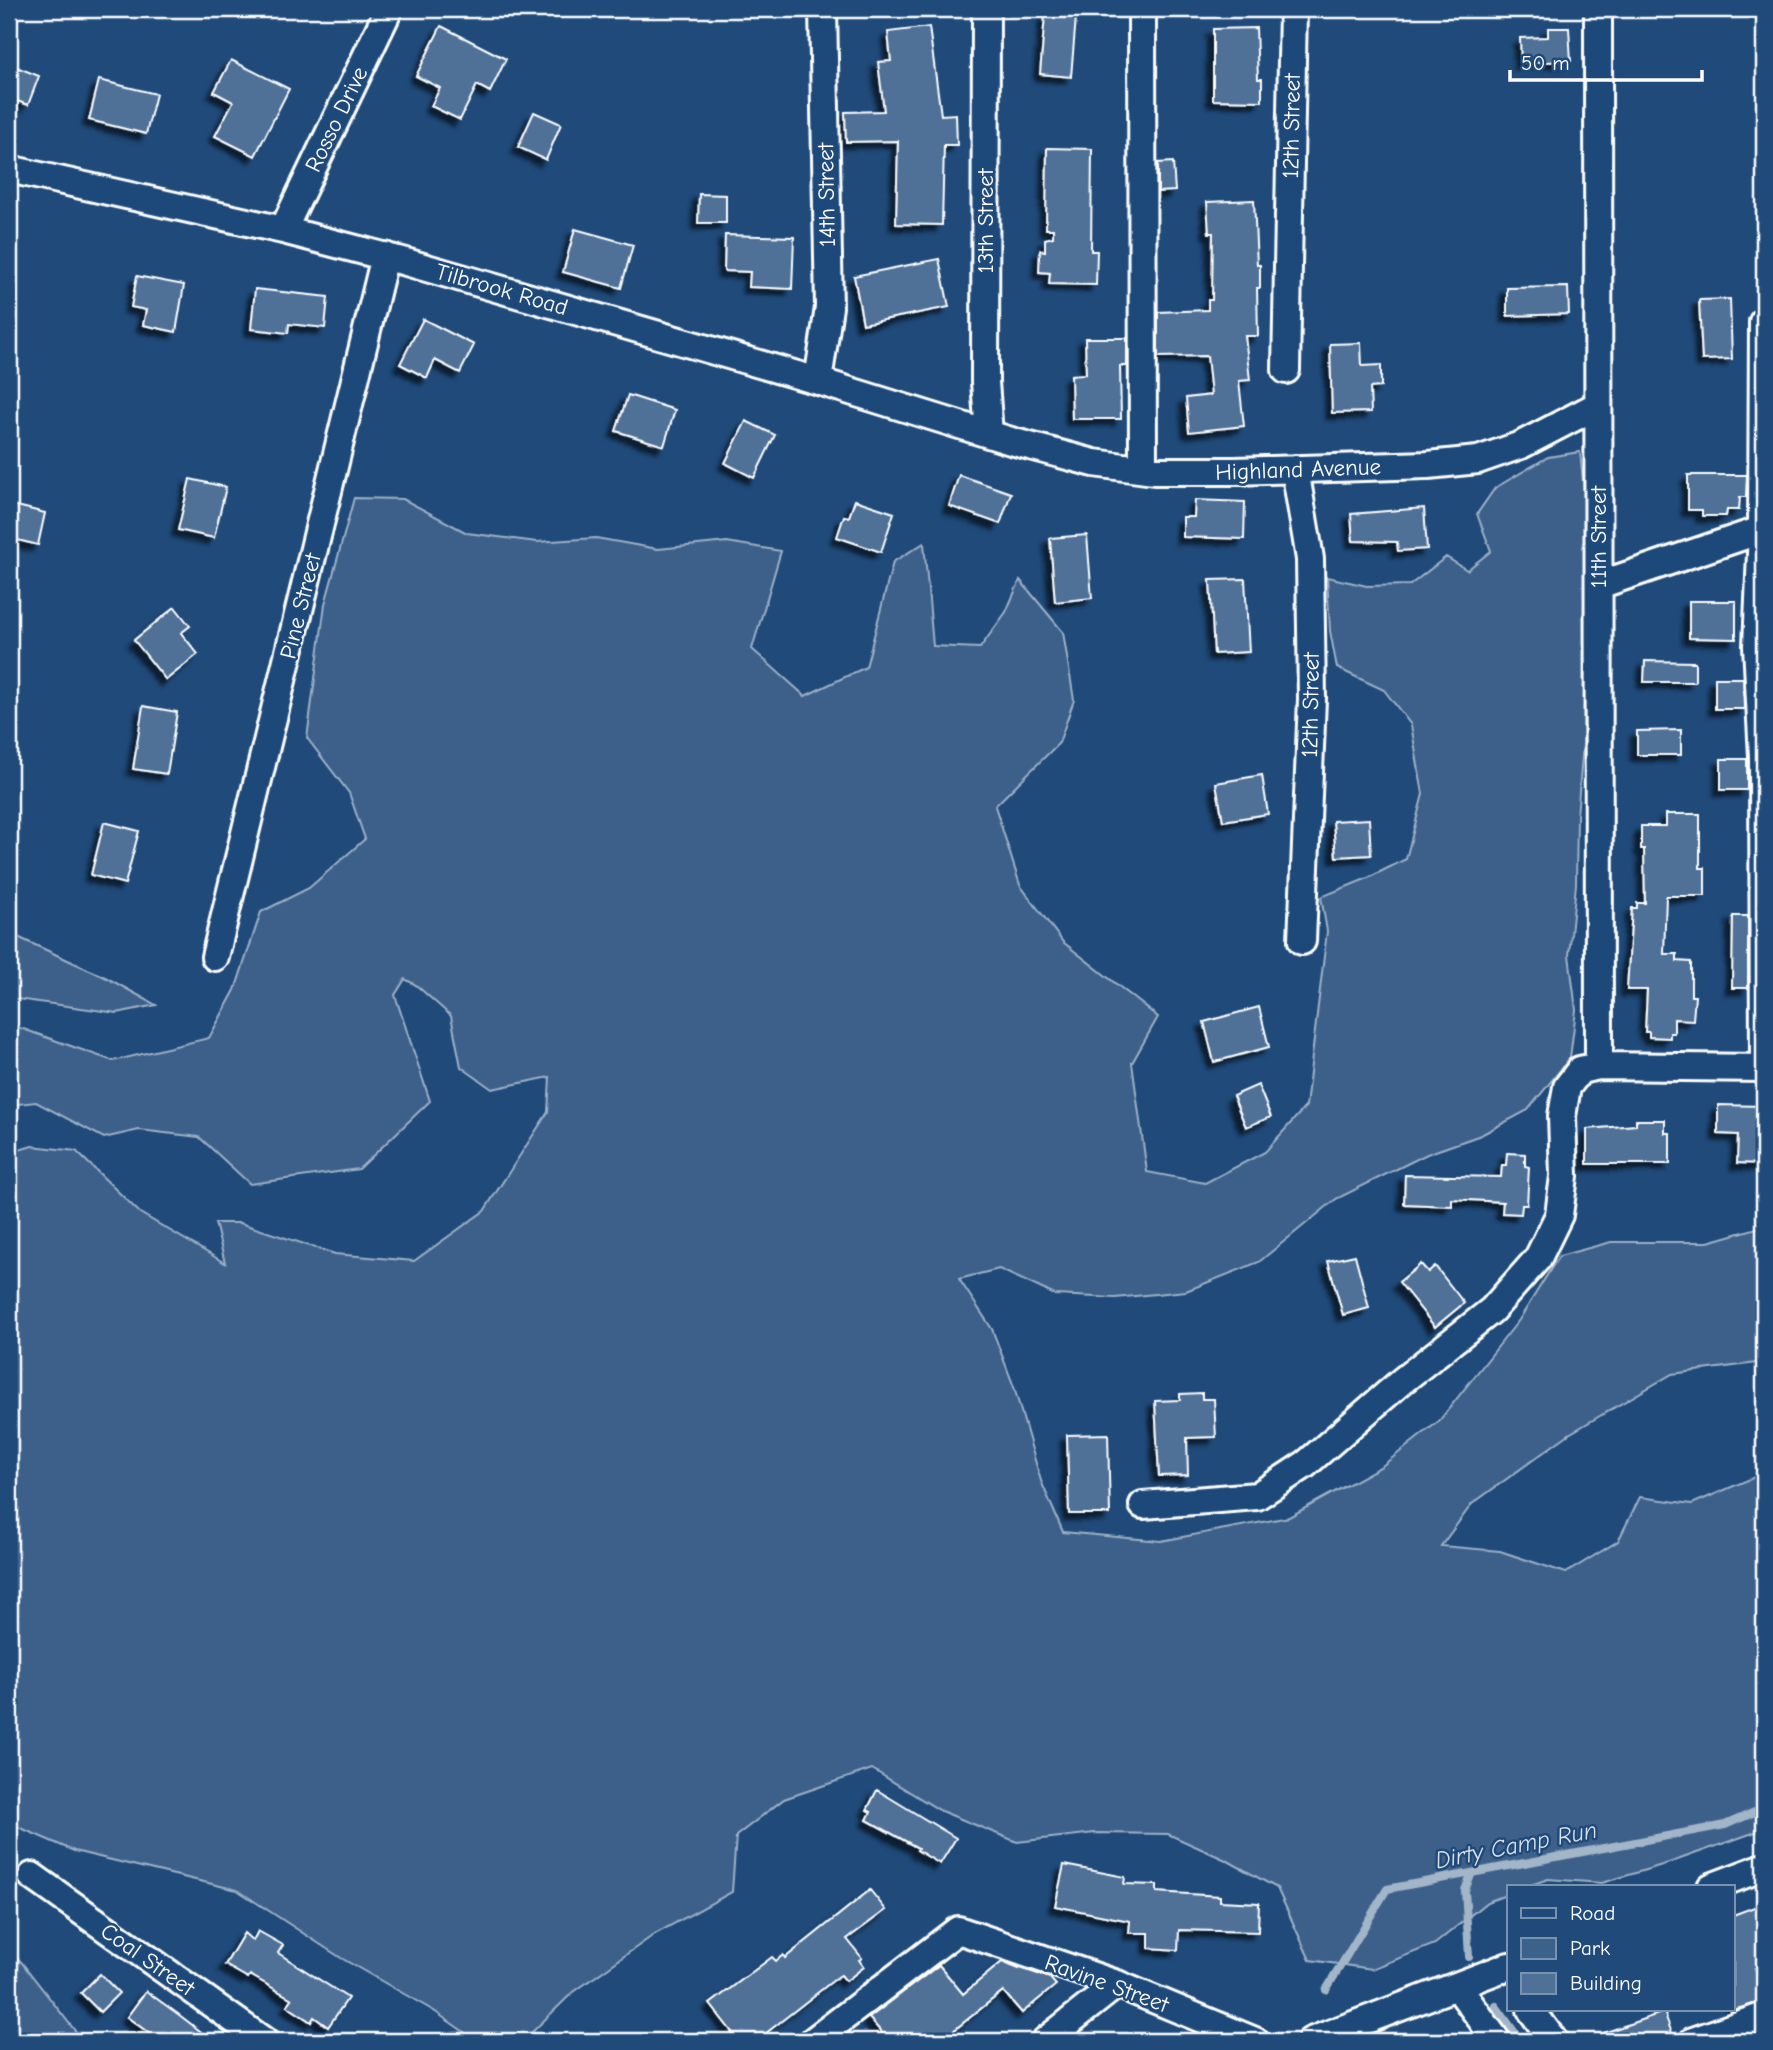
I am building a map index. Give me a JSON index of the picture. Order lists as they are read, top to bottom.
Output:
{
  "streets": {
    "street": [
      "Rosso Drive",
      "12th Street",
      "14th Street",
      "13th Street",
      "Tilbrook Road",
      "Highland Avenue",
      "11th Street",
      "Pine Street",
      "Coal Street",
      "Ravine Street"
    ]
  },
  "crossings": [
    ["Rosso Drive", "Tilbrook Road"],
    ["12th Street", "Highland Avenue"],
    ["14th Street", "Tilbrook Road"],
    ["13th Street", "Tilbrook Road"],
    ["13th Street", "Highland Avenue"],
    ["Tilbrook Road", "Highland Avenue"],
    ["Tilbrook Road", "Pine Street"],
    ["Highland Avenue", "11th Street"]
  ],
  "water": ["Dirty Camp Run"],
  "legend": ["Road", "Park", "Building"],
  "scale_bar": "50 m"
}
